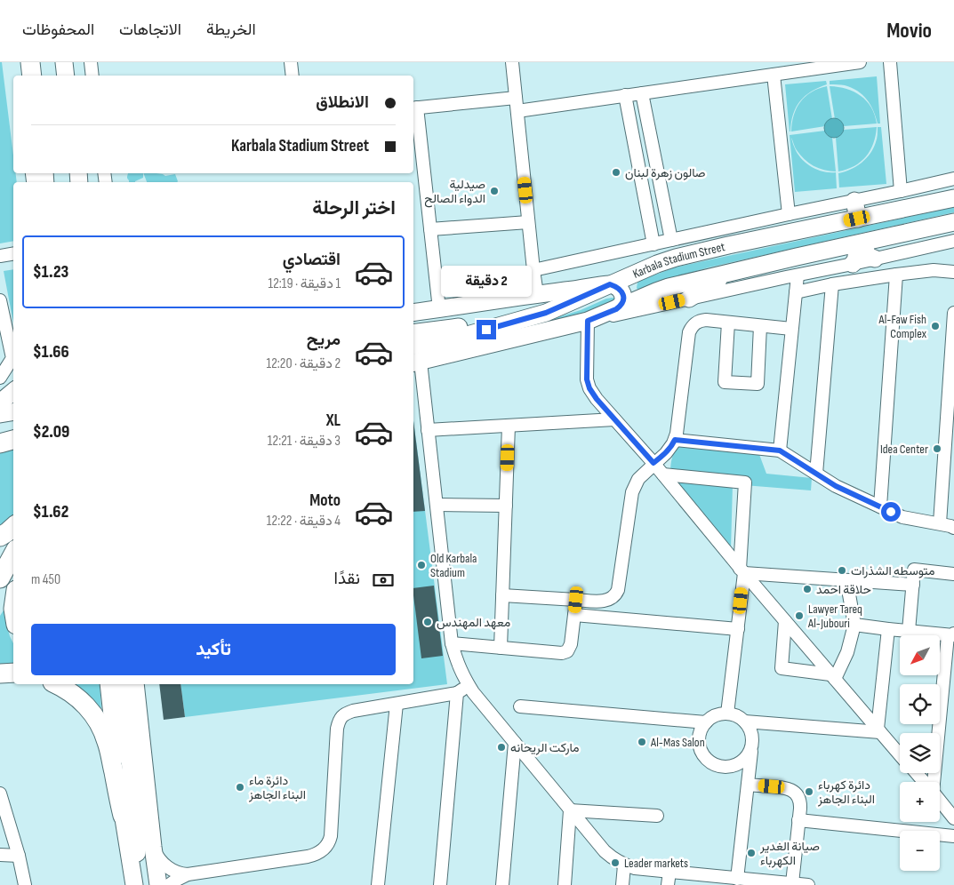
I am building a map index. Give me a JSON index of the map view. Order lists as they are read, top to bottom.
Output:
{
  "streets": {
    "main road": ["Karbala Stadium Street"]
  },
  "places": [
    "صالون زهرة لبنان",
    "صيدلية الدواء الصالح",
    "Al-Faw Fish Complex",
    "Idea Center",
    "Old Karbala Stadium",
    "متوسطه الشذرات",
    "حلاقة احمد",
    "Lawyer Tareq Al-Jubouri",
    "معهد المهندس",
    "Al-Mas Salon",
    "ماركت الريحانه",
    "دائرة ماء البناء الجاهز",
    "دائرة كهرباء البناء الجاهز",
    "صيانة الغدير الكهرباء",
    "Leader markets"
  ],
  "north": "bottom left",
  "page": {
    "header": "Movio",
    "nav": ["الخريطة", "الاتجاهات", "المحفوظات"],
    "banner": ["الانطلاق", "Karbala Stadium Street"],
    "heading": "اختر الرحلة",
    "list": [
      {
        "name": "اقتصادي",
        "note": "1 دقيقة · 12:19",
        "value": "$1.23"
      },
      {
        "name": "مريح",
        "note": "2 دقيقة · 12:20",
        "value": "$1.66"
      },
      {
        "name": "XL",
        "note": "3 دقيقة · 12:21",
        "value": "$2.09"
      },
      {
        "name": "Moto",
        "note": "4 دقيقة · 12:22",
        "value": "$1.62"
      }
    ],
    "bubble": "2 دقيقة",
    "pay": ["نقدًا", "450 m"],
    "buttons": "تأكيد",
    "map_buttons": ["+", "−"]
  }
}
